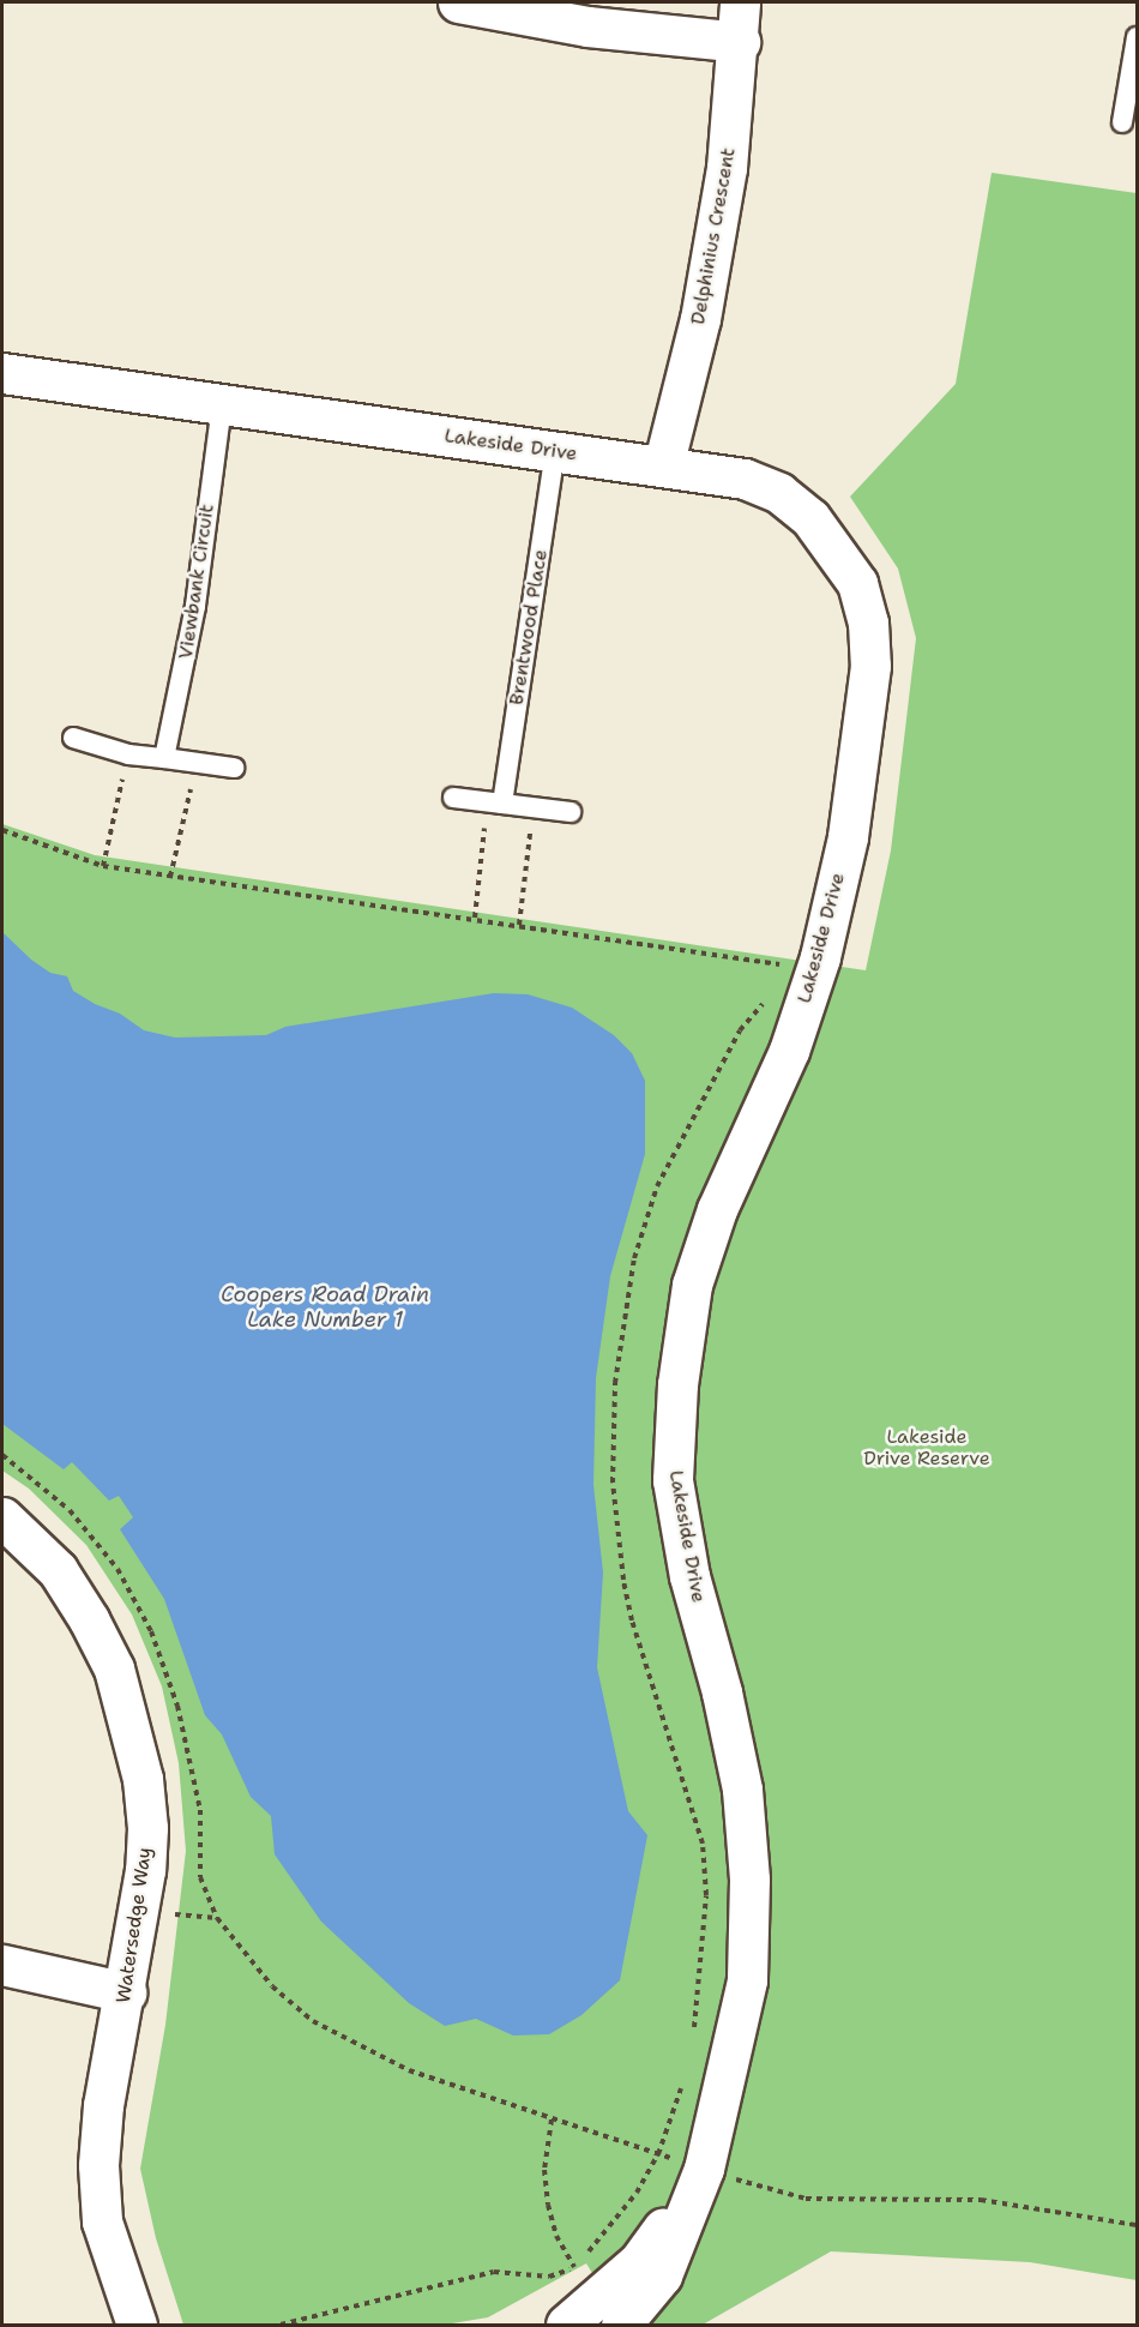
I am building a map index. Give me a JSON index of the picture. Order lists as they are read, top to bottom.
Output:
{
  "streets": {
    "street": ["Delphinius Crescent", "Lakeside Drive", "Watersedge Way"],
    "lane": ["Viewbank Circuit", "Brentwood Place"]
  },
  "crossings": [
    ["Delphinius Crescent", "Lakeside Drive"],
    ["Lakeside Drive", "Viewbank Circuit"],
    ["Lakeside Drive", "Brentwood Place"]
  ],
  "water": ["Coopers Road Drain Lake Number 1"],
  "parks": ["Lakeside Drive Reserve"]
}
